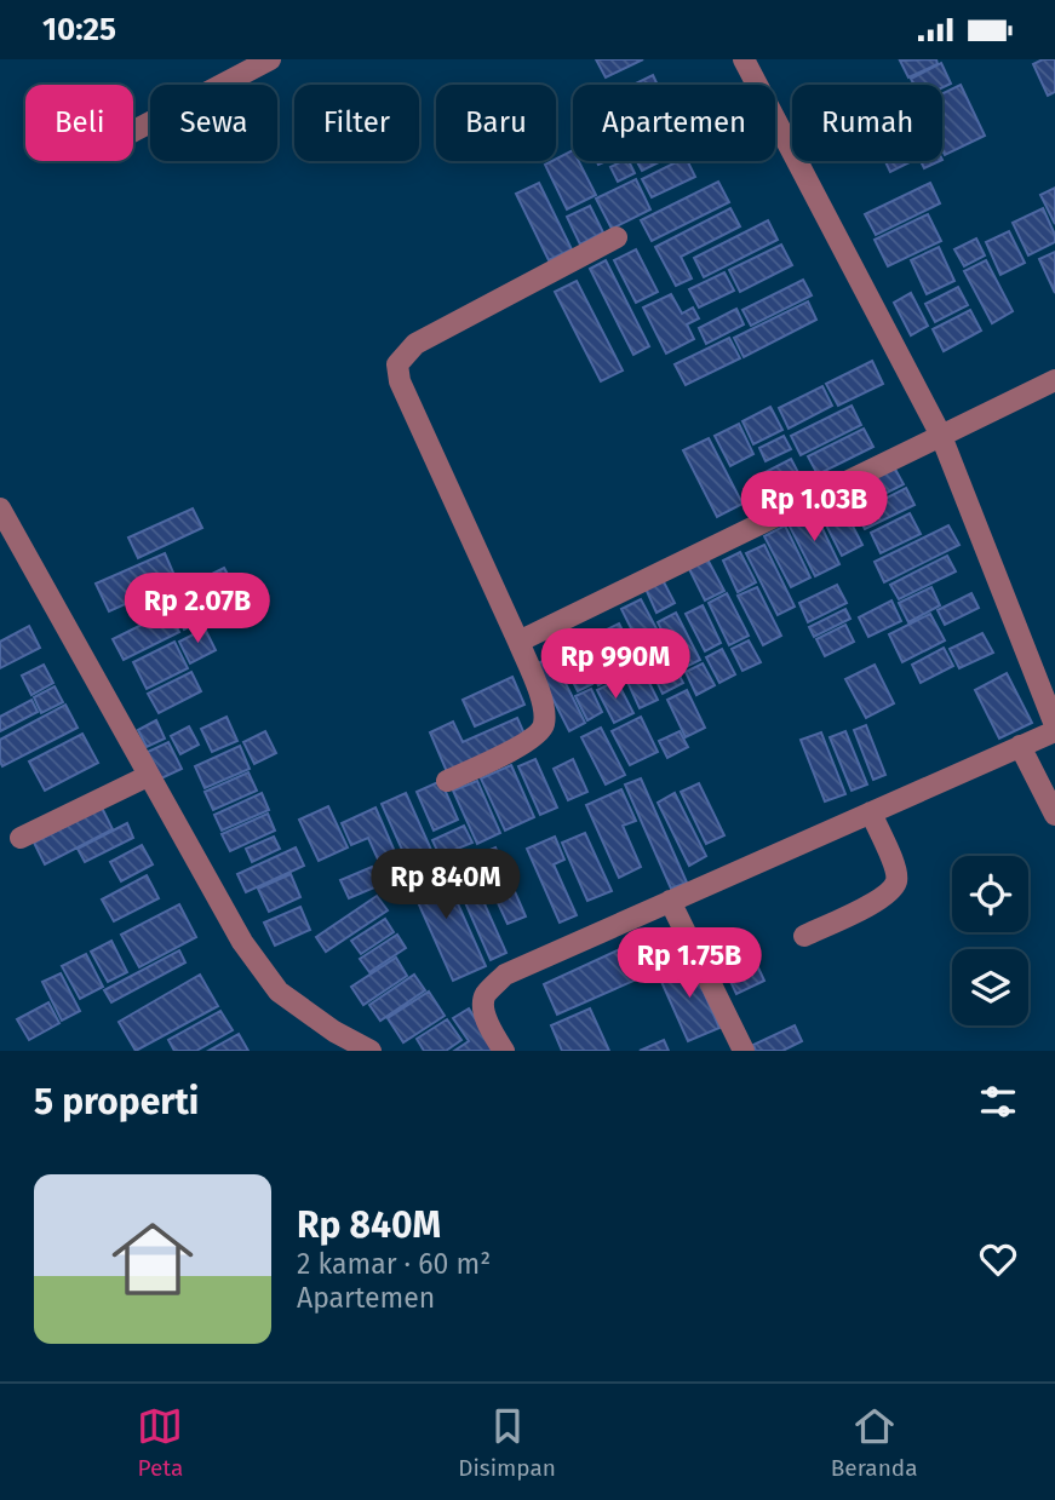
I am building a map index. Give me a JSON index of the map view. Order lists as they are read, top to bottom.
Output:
{
  "page": {
    "status": "10:25",
    "chip": [
      "Beli",
      "Sewa",
      "Filter",
      "Baru",
      "Apartemen",
      "Rumah"
    ],
    "price": [
      "Rp 1.03B",
      "Rp 2.07B",
      "Rp 990M",
      "Rp 840M",
      "Rp 1.75B"
    ],
    "heading": "5 properti",
    "list": [
      {
        "name": "Rp 840M",
        "note": "2 kamar · 60 m² · Apartemen"
      }
    ],
    "tabs": ["Peta", "Disimpan", "Beranda"]
  }
}
